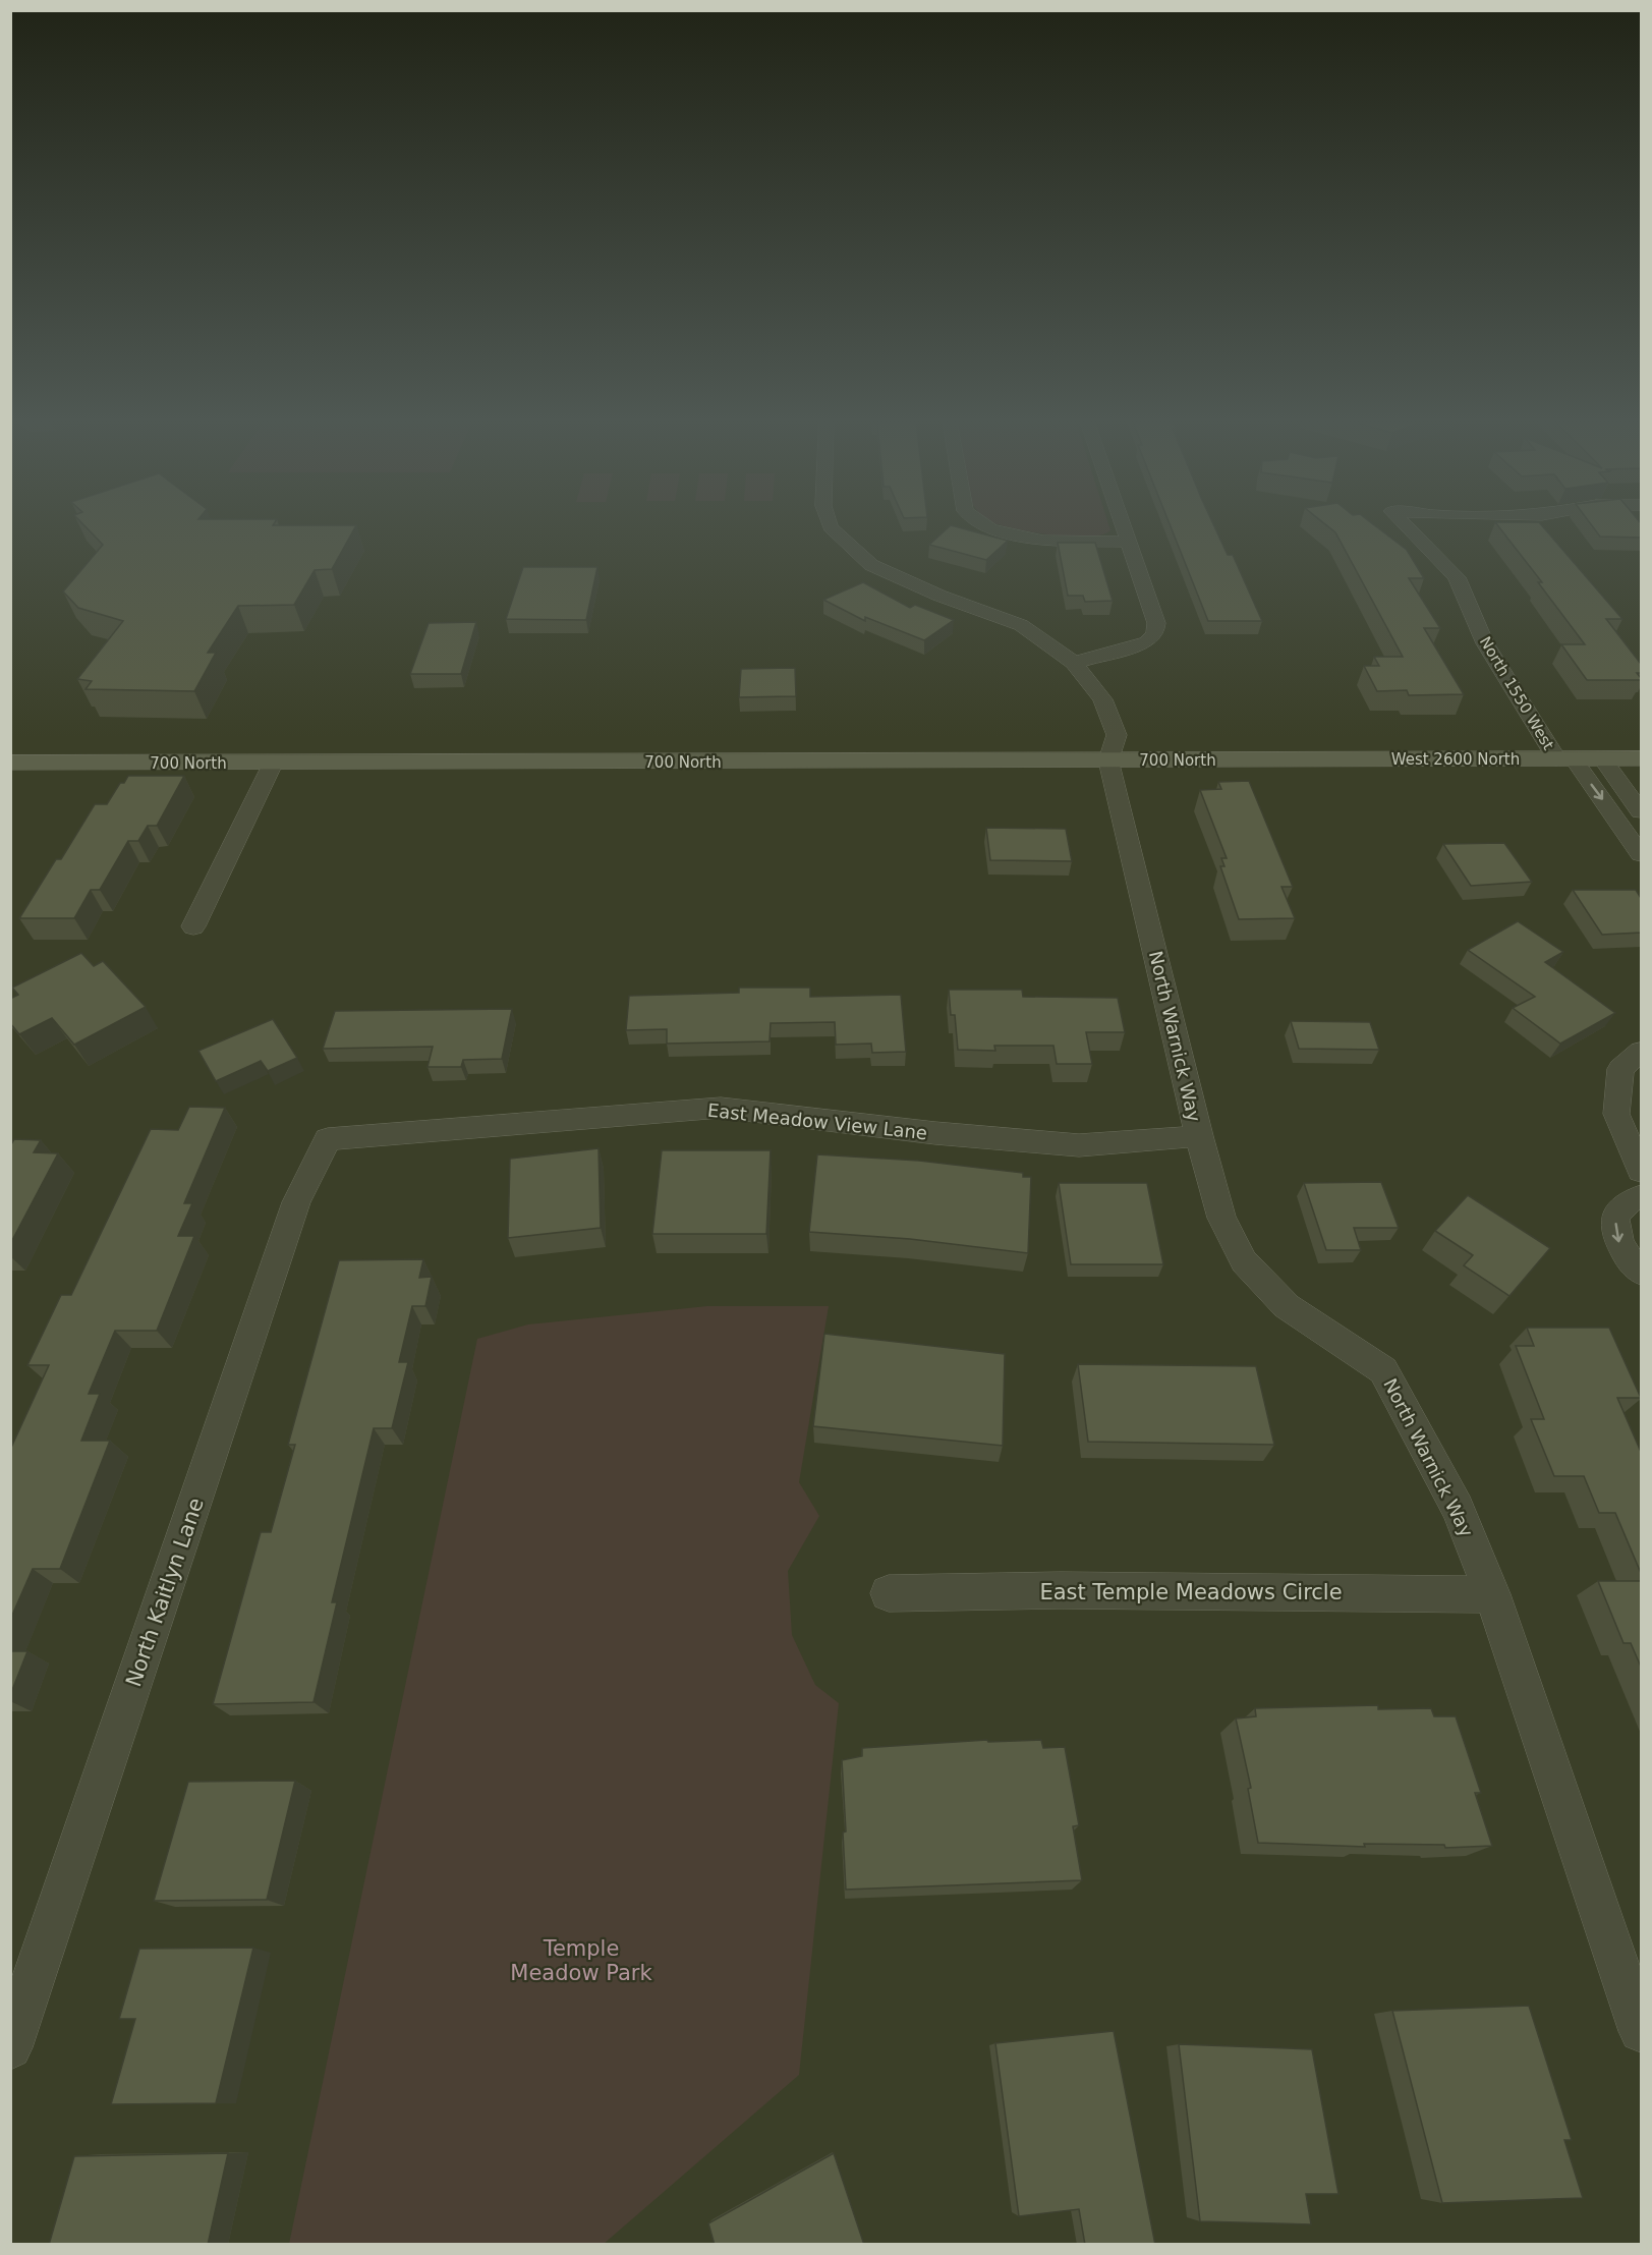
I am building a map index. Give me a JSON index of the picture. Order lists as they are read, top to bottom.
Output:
{
  "streets": {
    "street": [
      "North 1550 West",
      "West 2600 North",
      "700 North",
      "North Warnick Way",
      "East Meadow View Lane",
      "North Kaitlyn Lane",
      "East Temple Meadows Circle"
    ]
  },
  "crossings": [
    ["North 1550 West", "West 2600 North"],
    ["West 2600 North", "700 North"],
    ["700 North", "North Warnick Way"],
    ["North Warnick Way", "East Meadow View Lane"],
    ["North Warnick Way", "East Temple Meadows Circle"],
    ["East Meadow View Lane", "North Kaitlyn Lane"]
  ],
  "parks": ["Temple Meadow Park"]
}
